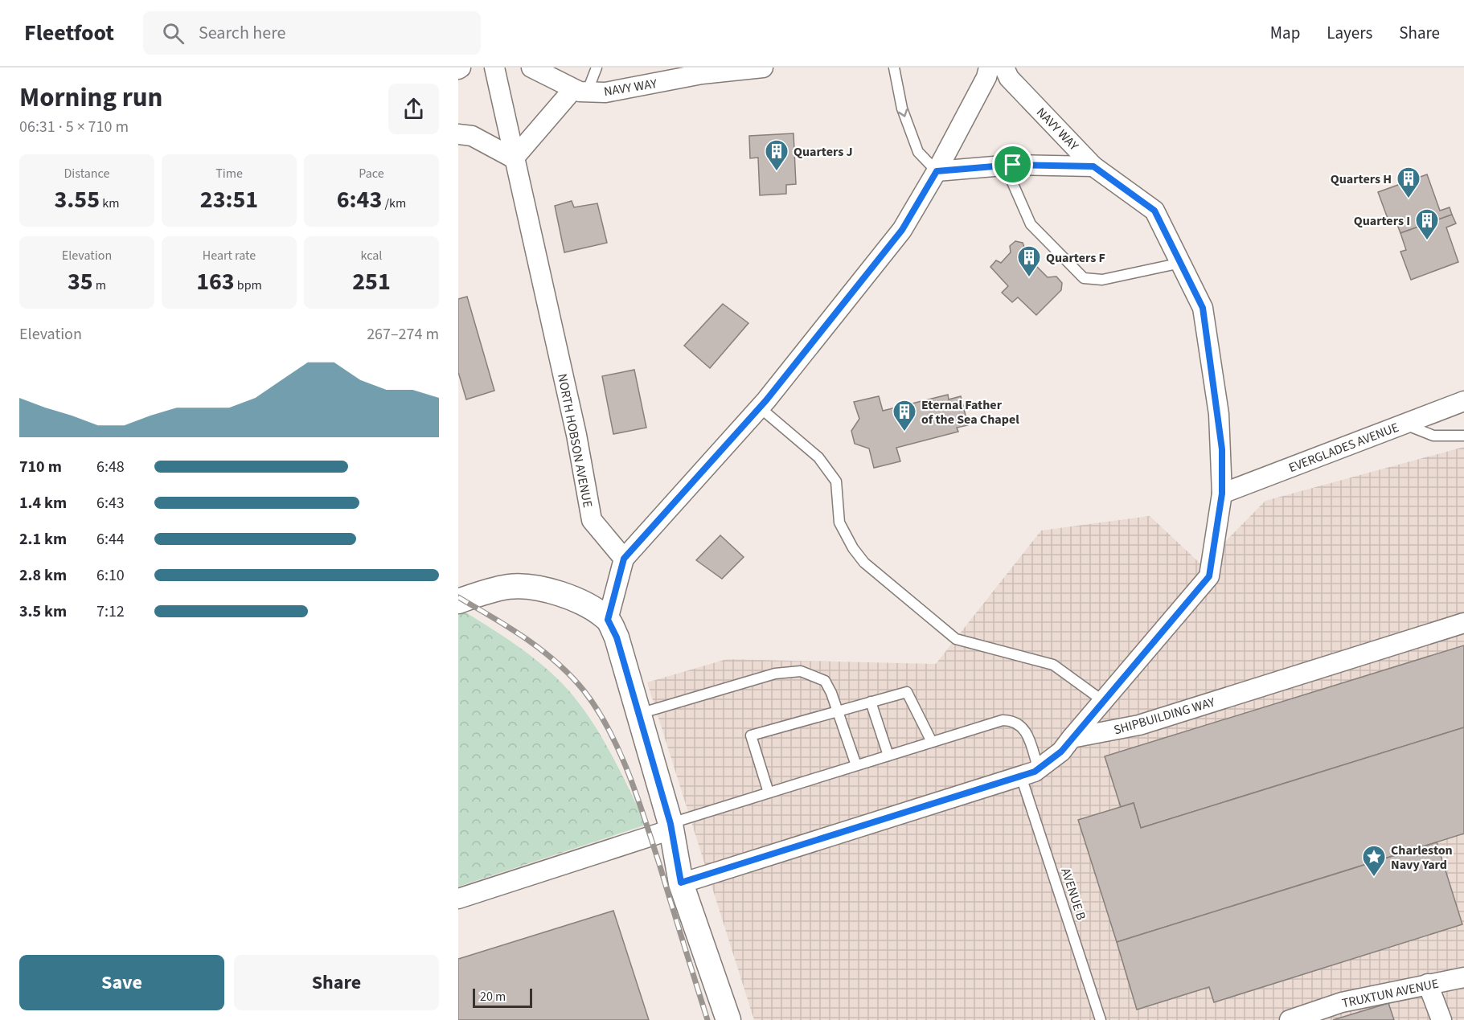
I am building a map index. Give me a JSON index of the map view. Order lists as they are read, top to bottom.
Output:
{
  "streets": {
    "street": [
      "NAVY WAY",
      "NORTH HOBSON AVENUE",
      "EVERGLADES AVENUE",
      "SHIPBUILDING WAY",
      "TRUXTUN AVENUE"
    ],
    "lane": ["AVENUE B"]
  },
  "crossings": [
    ["NAVY WAY", "EVERGLADES AVENUE"],
    ["NAVY WAY", "SHIPBUILDING WAY"]
  ],
  "places": {
    "building": [
      "Quarters J",
      "Quarters H",
      "Quarters I",
      "Quarters F",
      "Eternal Father of the Sea Chapel"
    ],
    "place": ["Charleston Navy Yard"]
  },
  "scale_bar": "20 m",
  "page": {
    "header": "Fleetfoot",
    "search": "Search here",
    "nav": ["Map", "Layers", "Share"],
    "heading": ["Morning run", "06:31 · 5 × 710 m"],
    "stats": [
      ["Distance", "3.55 km"],
      ["Time", "23:51"],
      ["Pace", "6:43 /km"],
      ["Elevation", "35 m"],
      ["Heart rate", "163 bpm"],
      ["kcal", "251"]
    ],
    "chart": ["Elevation", "267–274 m"],
    "list": [
      {
        "name": "710 m",
        "note": "6:48"
      },
      {
        "name": "1.4 km",
        "note": "6:43"
      },
      {
        "name": "2.1 km",
        "note": "6:44"
      },
      {
        "name": "2.8 km",
        "note": "6:10"
      },
      {
        "name": "3.5 km",
        "note": "7:12"
      }
    ],
    "buttons": ["Save", "Share"],
    "scale": "20 m"
  }
}
